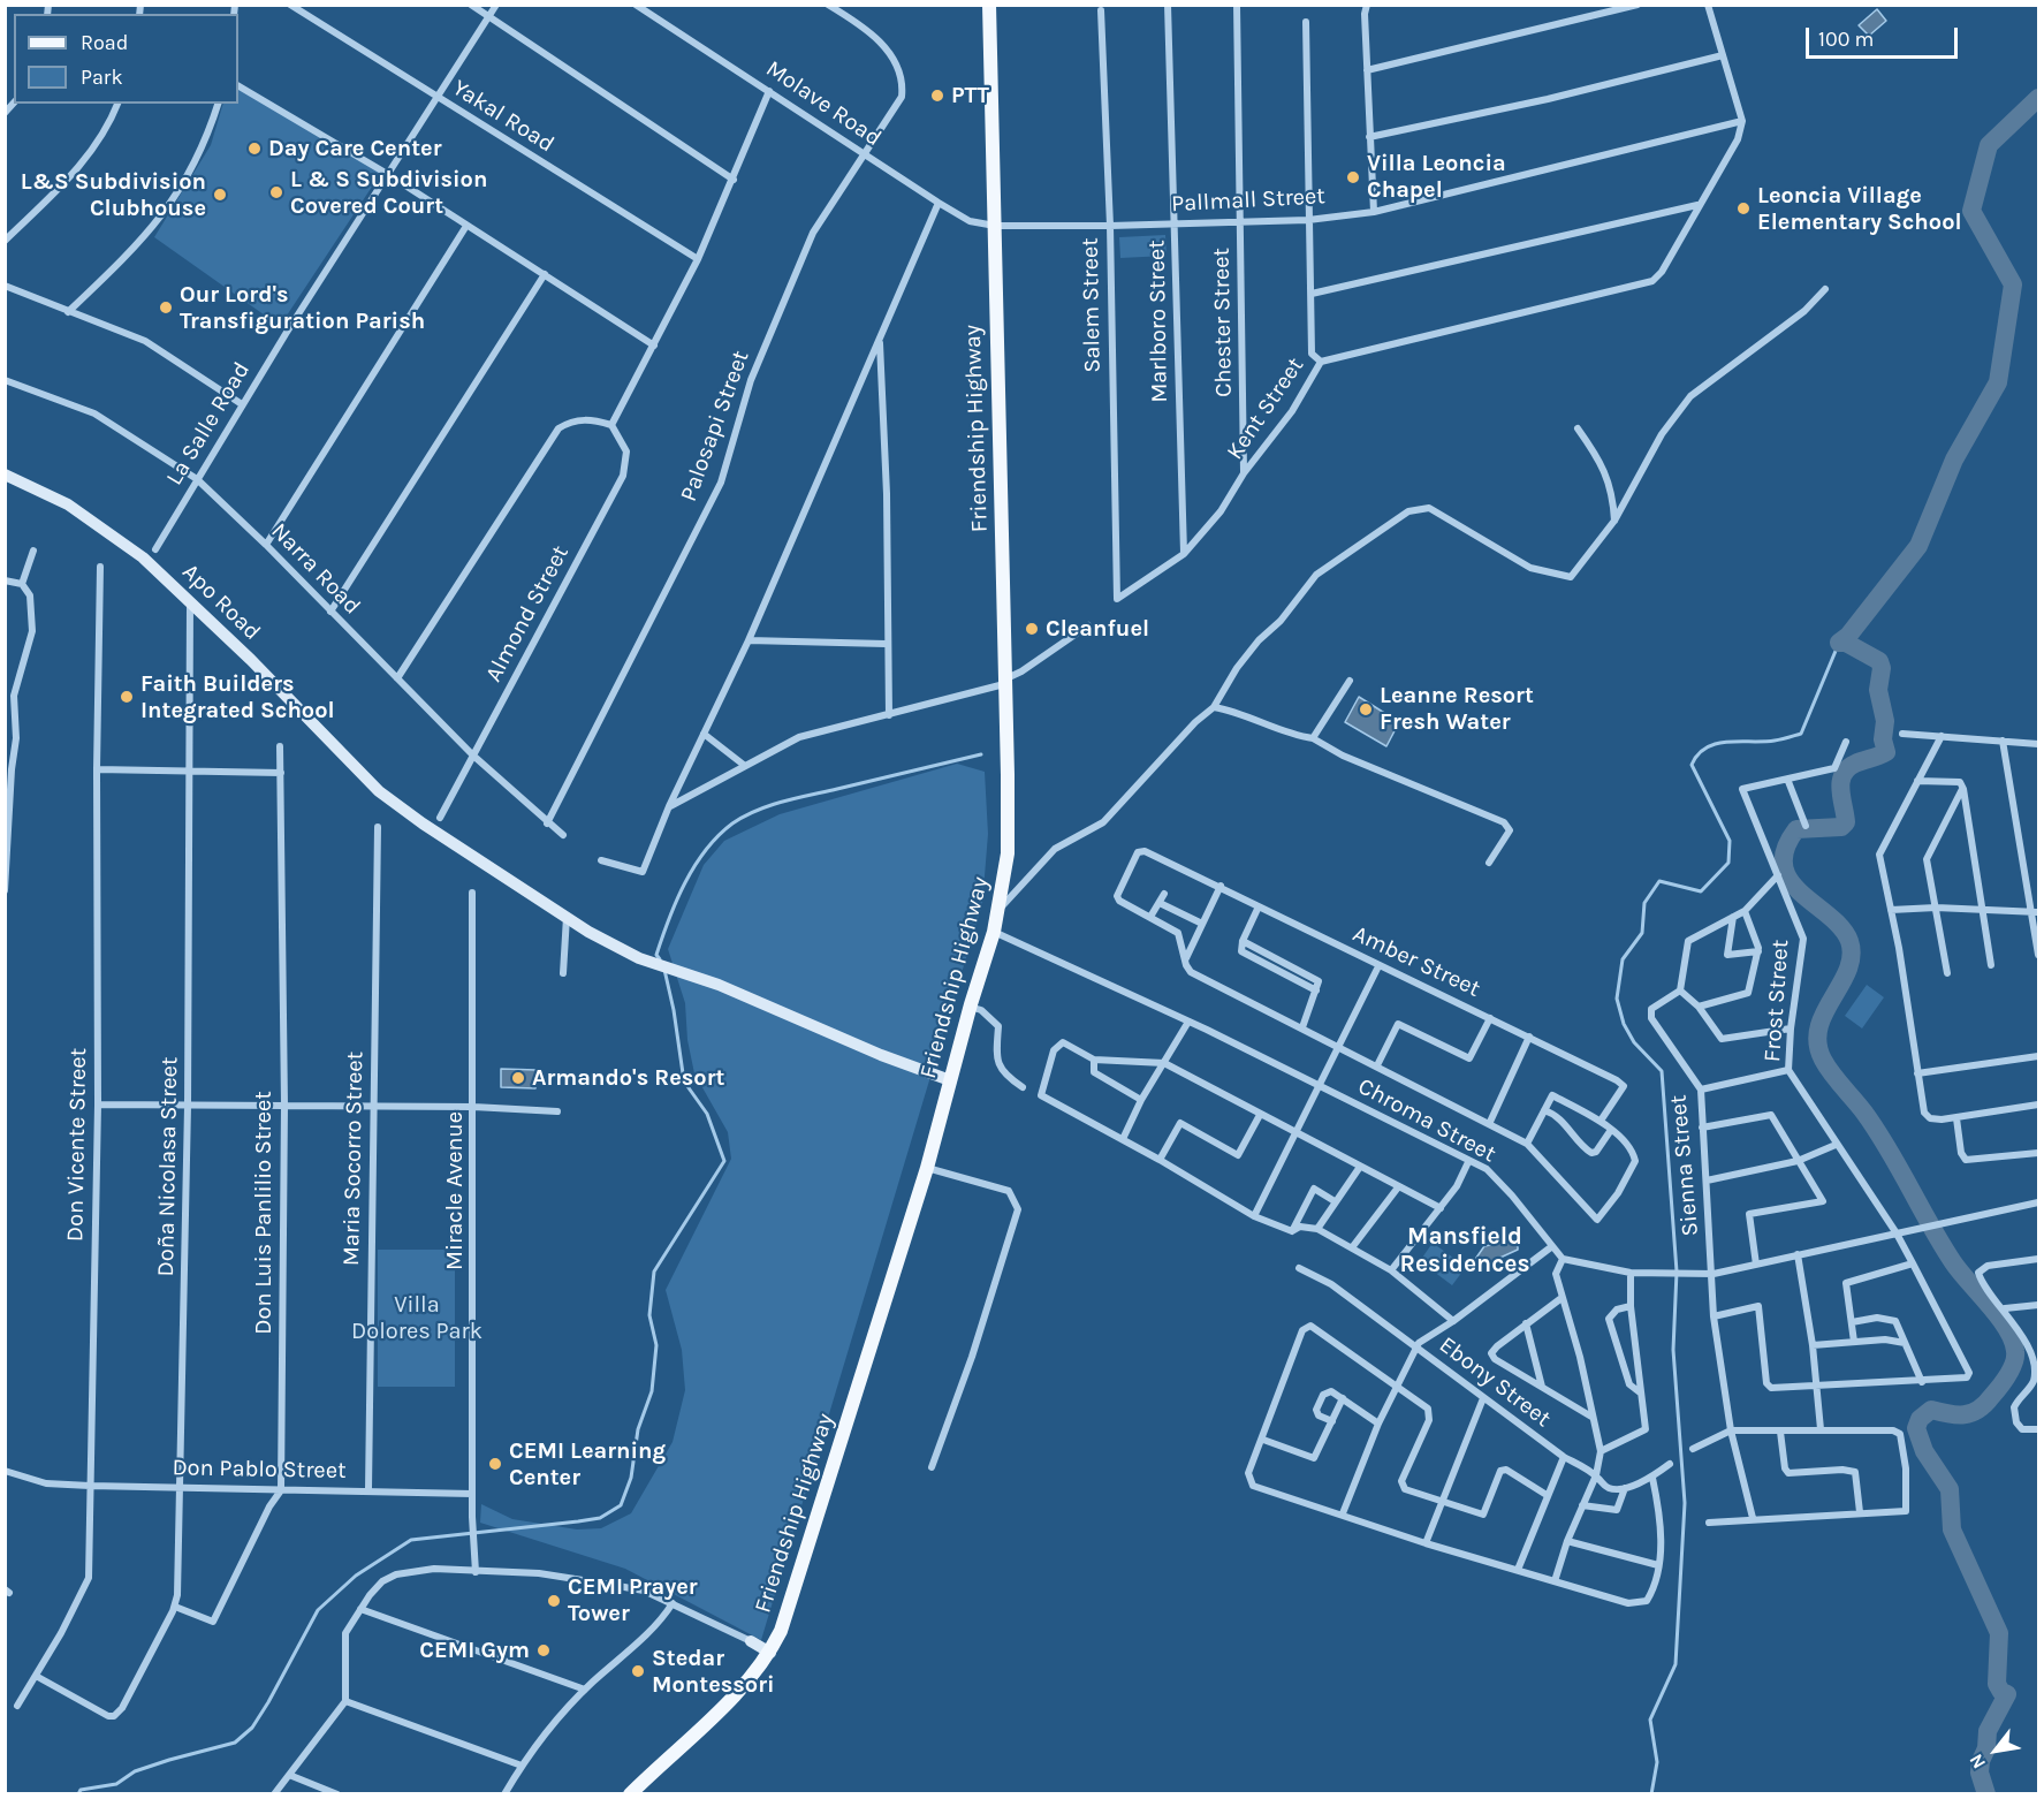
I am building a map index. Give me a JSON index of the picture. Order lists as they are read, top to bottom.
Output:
{
  "streets": {
    "main road": ["Friendship Highway"],
    "street": [
      "Molave Road",
      "Yakal Road",
      "Pallmall Street",
      "Salem Street",
      "Marlboro Street",
      "Chester Street",
      "Kent Street",
      "La Salle Road",
      "Palosapi Street",
      "Narra Road",
      "Apo Road",
      "Almond Street",
      "Amber Street",
      "Frost Street",
      "Chroma Street",
      "Don Vicente Street",
      "Maria Socorro Street",
      "Sienna Street",
      "Doña Nicolasa Street",
      "Miracle Avenue",
      "Don Luis Panlilio Street",
      "Ebony Street",
      "Don Pablo Street"
    ]
  },
  "crossings": [
    ["Molave Road", "Pallmall Street"],
    ["Molave Road", "Palosapi Street"],
    ["Molave Road", "Friendship Highway"],
    ["Yakal Road", "La Salle Road"],
    ["Pallmall Street", "Salem Street"],
    ["Pallmall Street", "Marlboro Street"],
    ["Pallmall Street", "Chester Street"],
    ["Pallmall Street", "Kent Street"],
    ["Pallmall Street", "Friendship Highway"],
    ["Salem Street", "Kent Street"],
    ["Marlboro Street", "Kent Street"],
    ["Chester Street", "Kent Street"],
    ["La Salle Road", "Narra Road"],
    ["Palosapi Street", "Narra Road"],
    ["Friendship Highway", "Apo Road"],
    ["Friendship Highway", "Chroma Street"],
    ["Narra Road", "Almond Street"],
    ["Apo Road", "Doña Nicolasa Street"],
    ["Don Vicente Street", "Doña Nicolasa Street"],
    ["Don Vicente Street", "Don Pablo Street"],
    ["Maria Socorro Street", "Don Pablo Street"],
    ["Doña Nicolasa Street", "Don Luis Panlilio Street"],
    ["Doña Nicolasa Street", "Don Pablo Street"],
    ["Miracle Avenue", "Don Pablo Street"],
    ["Don Luis Panlilio Street", "Don Pablo Street"]
  ],
  "districts": ["Mansfield Residences"],
  "parks": ["Villa Dolores Park"],
  "places": [
    "PTT",
    "Day Care Center",
    "Villa Leoncia Chapel",
    "L & S Subdivision Covered Court",
    "L&S Subdivision Clubhouse",
    "Leoncia Village Elementary School",
    "Our Lord's Transfiguration Parish",
    "Cleanfuel",
    "Faith Builders Integrated School",
    "Leanne Resort Fresh Water",
    "Armando's Resort",
    "CEMI Learning Center",
    "CEMI Prayer Tower",
    "CEMI Gym",
    "Stedar Montessori"
  ],
  "legend": ["Road", "Park"],
  "scale_bar": "100 m",
  "north": "bottom left"
}
